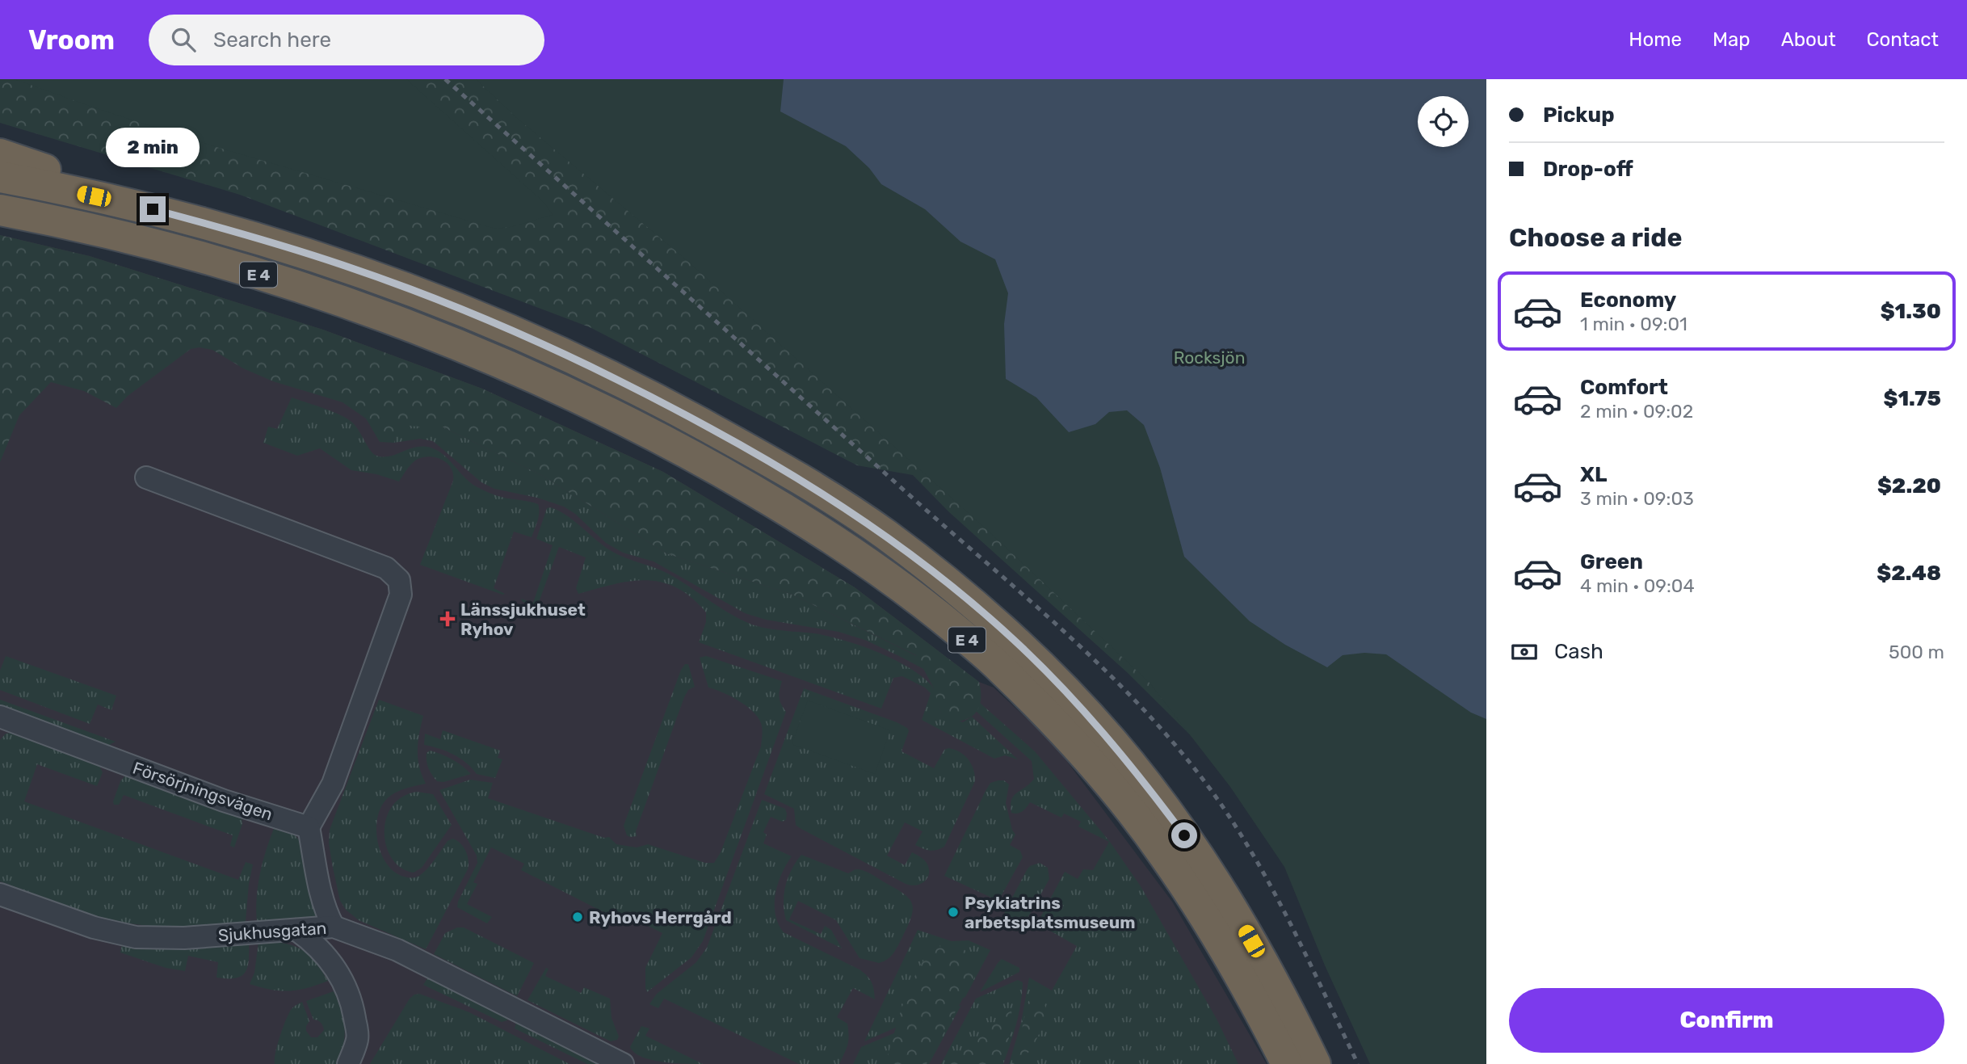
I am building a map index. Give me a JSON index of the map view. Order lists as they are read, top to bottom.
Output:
{
  "streets": {
    "highway": ["E 4"],
    "street": ["Försörjningsvägen", "Sjukhusgatan"]
  },
  "parks": ["Rocksjön"],
  "places": {
    "health": ["Länssjukhuset Ryhov"],
    "other": ["Psykiatrins arbetsplatsmuseum", "Ryhovs Herrgård"]
  },
  "page": {
    "header": "Vroom",
    "search": "Search here",
    "nav": [
      "Home",
      "Map",
      "About",
      "Contact"
    ],
    "banner": ["Pickup", "Drop-off"],
    "bubble": "2 min",
    "heading": "Choose a ride",
    "list": [
      {
        "name": "Economy",
        "note": "1 min · 09:01",
        "value": "$1.30"
      },
      {
        "name": "Comfort",
        "note": "2 min · 09:02",
        "value": "$1.75"
      },
      {
        "name": "XL",
        "note": "3 min · 09:03",
        "value": "$2.20"
      },
      {
        "name": "Green",
        "note": "4 min · 09:04",
        "value": "$2.48"
      }
    ],
    "pay": ["Cash", "500 m"],
    "buttons": "Confirm"
  }
}
